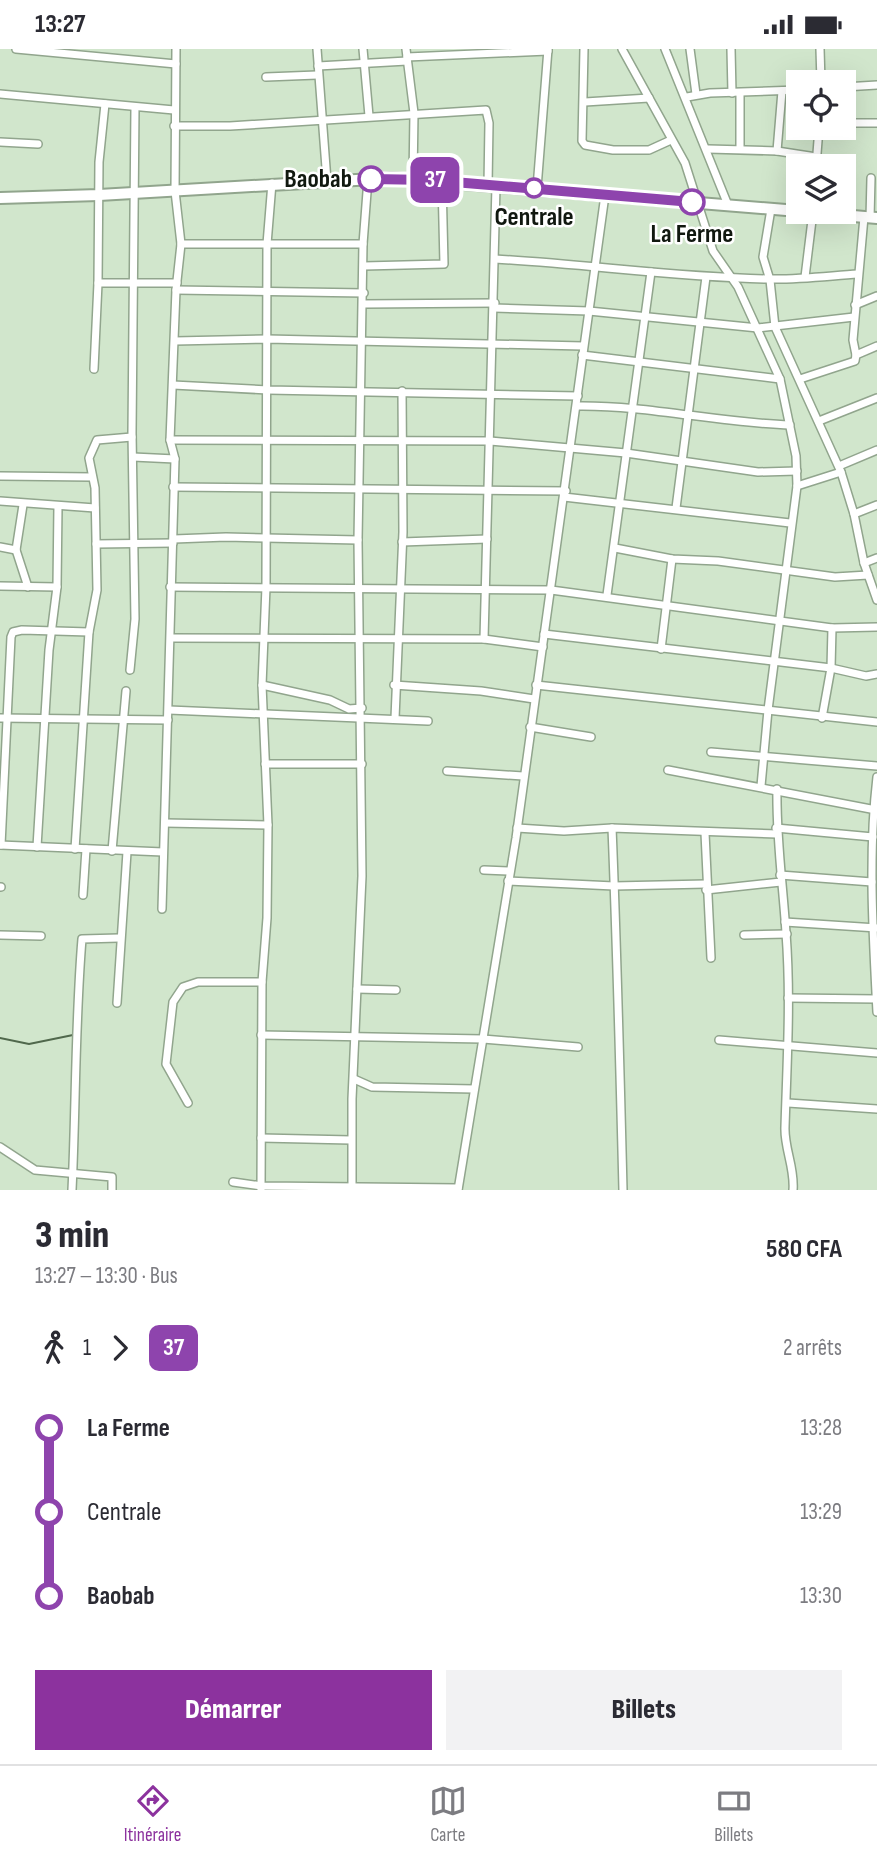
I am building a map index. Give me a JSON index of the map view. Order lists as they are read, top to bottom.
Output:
{
  "places": ["Baobab", "Centrale", "La Ferme"],
  "lines": ["bus line 37"],
  "page": {
    "status": "13:27",
    "on_map": "37",
    "heading": ["3 min", "13:27 – 13:30 · Bus", "580 CFA"],
    "legs": ["1", "37", "2 arrêts"],
    "list": [
      {
        "name": "La Ferme",
        "value": "13:28"
      },
      {
        "name": "Centrale",
        "value": "13:29"
      },
      {
        "name": "Baobab",
        "value": "13:30"
      }
    ],
    "buttons": ["Démarrer", "Billets"],
    "tabs": ["Itinéraire", "Carte", "Billets"]
  }
}
